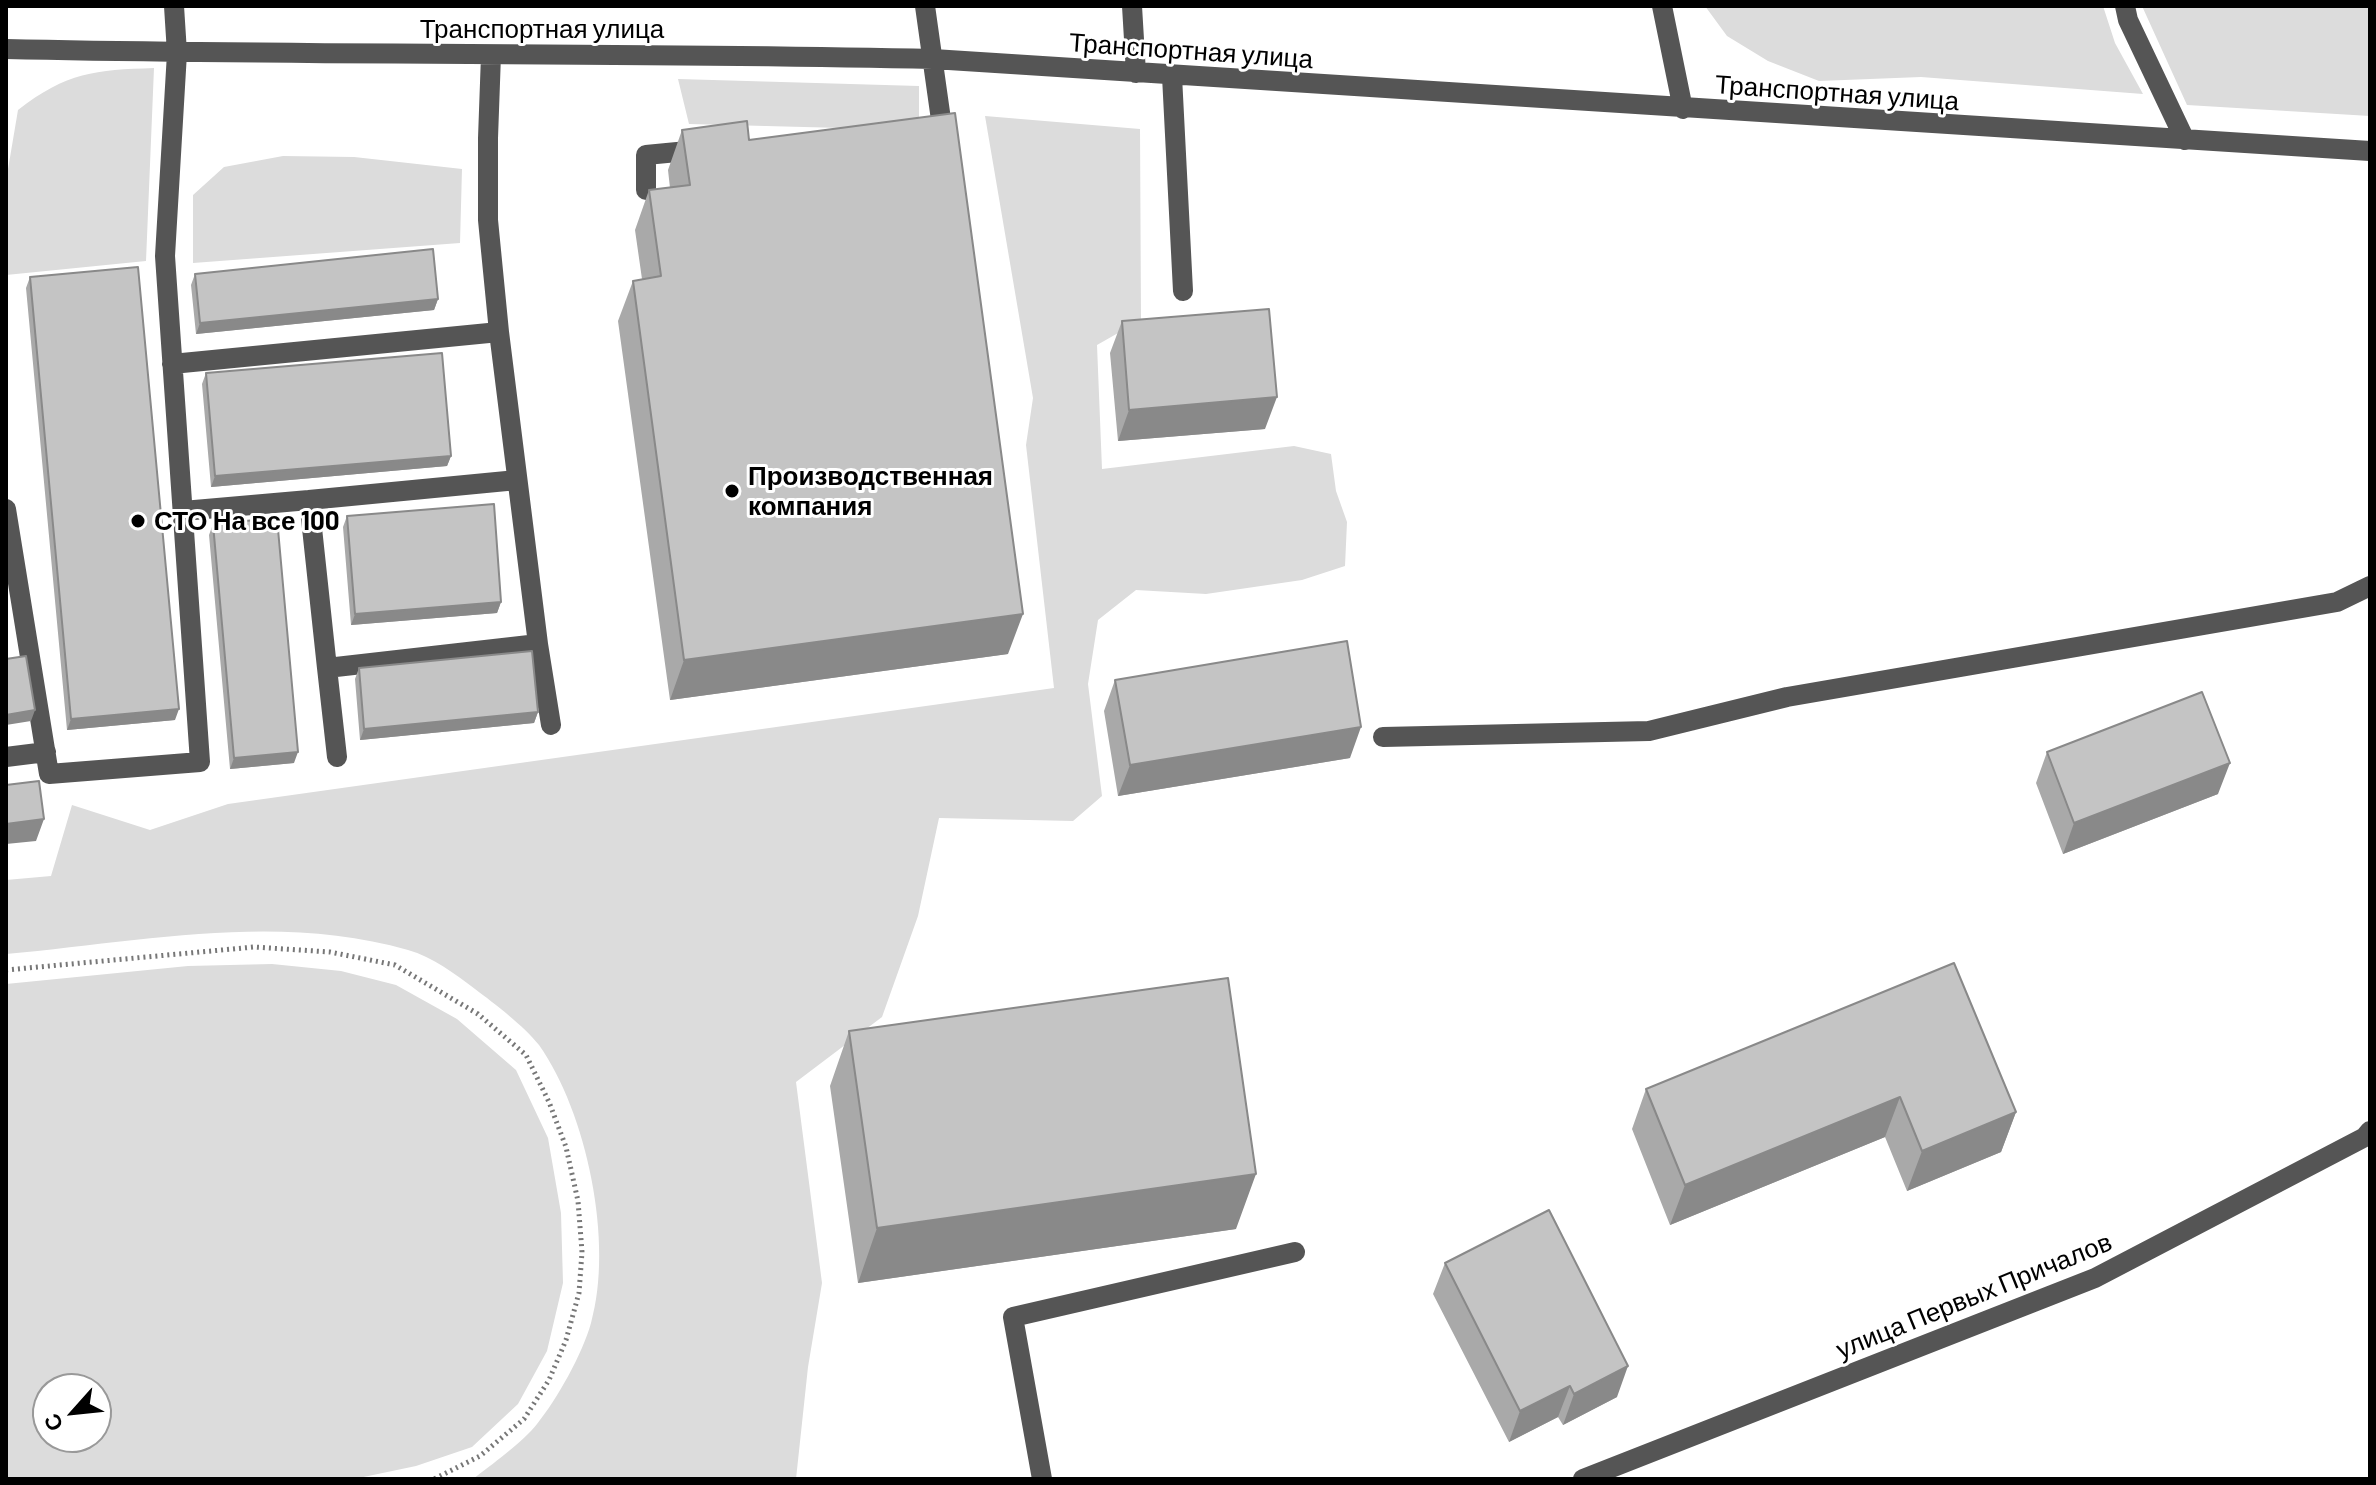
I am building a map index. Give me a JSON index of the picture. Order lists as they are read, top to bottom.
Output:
{
  "streets": {
    "street": ["Транспортная улица", "улица Первых Причалов"]
  },
  "places": ["Производственная компания", "СТО На все 100"],
  "north": "bottom left"
}
